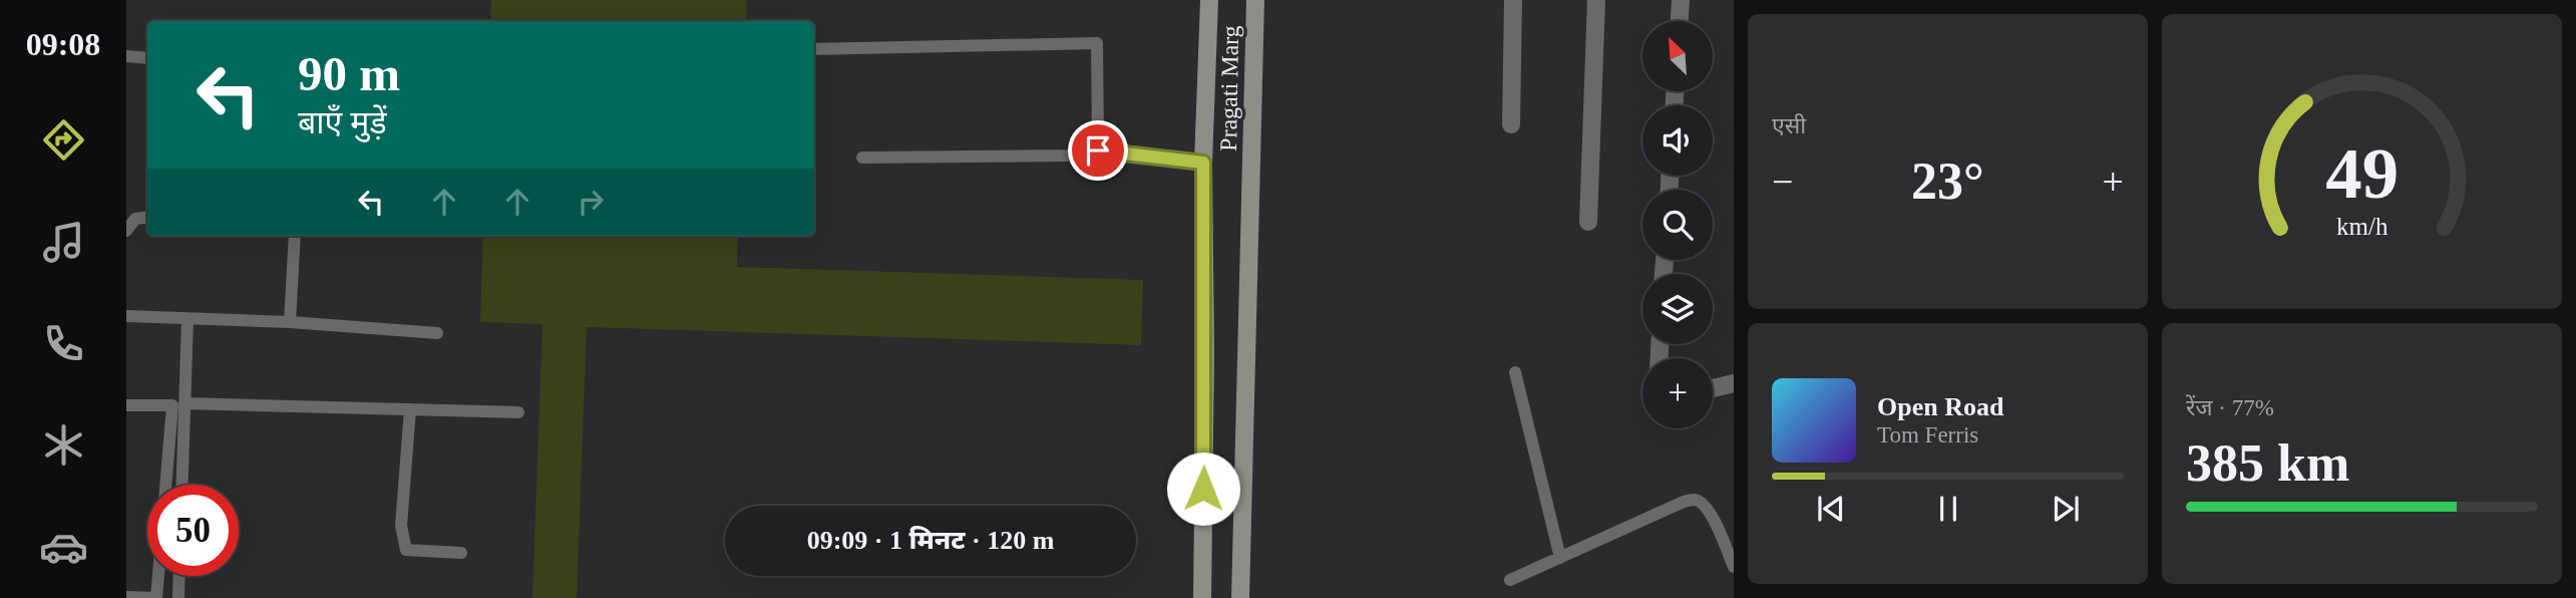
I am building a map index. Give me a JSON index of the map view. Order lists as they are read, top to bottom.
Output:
{
  "streets": {
    "main road": ["Pragati Marg"]
  },
  "north": "top left",
  "page": {
    "tabs": "09:08",
    "tile": [
      "एसी",
      ["रेंज · 77%", "385 km"]
    ],
    "map_buttons": "+",
    "turn": ["90 m", "बाएँ मुड़ें"],
    "heat": ["−", "23°", "+"],
    "song": ["Open Road", "Tom Ferris"],
    "limit": "50",
    "trip": "09:09 · 1 मिनट · 120 m",
    "gauge": ["49", "km/h"]
  }
}
